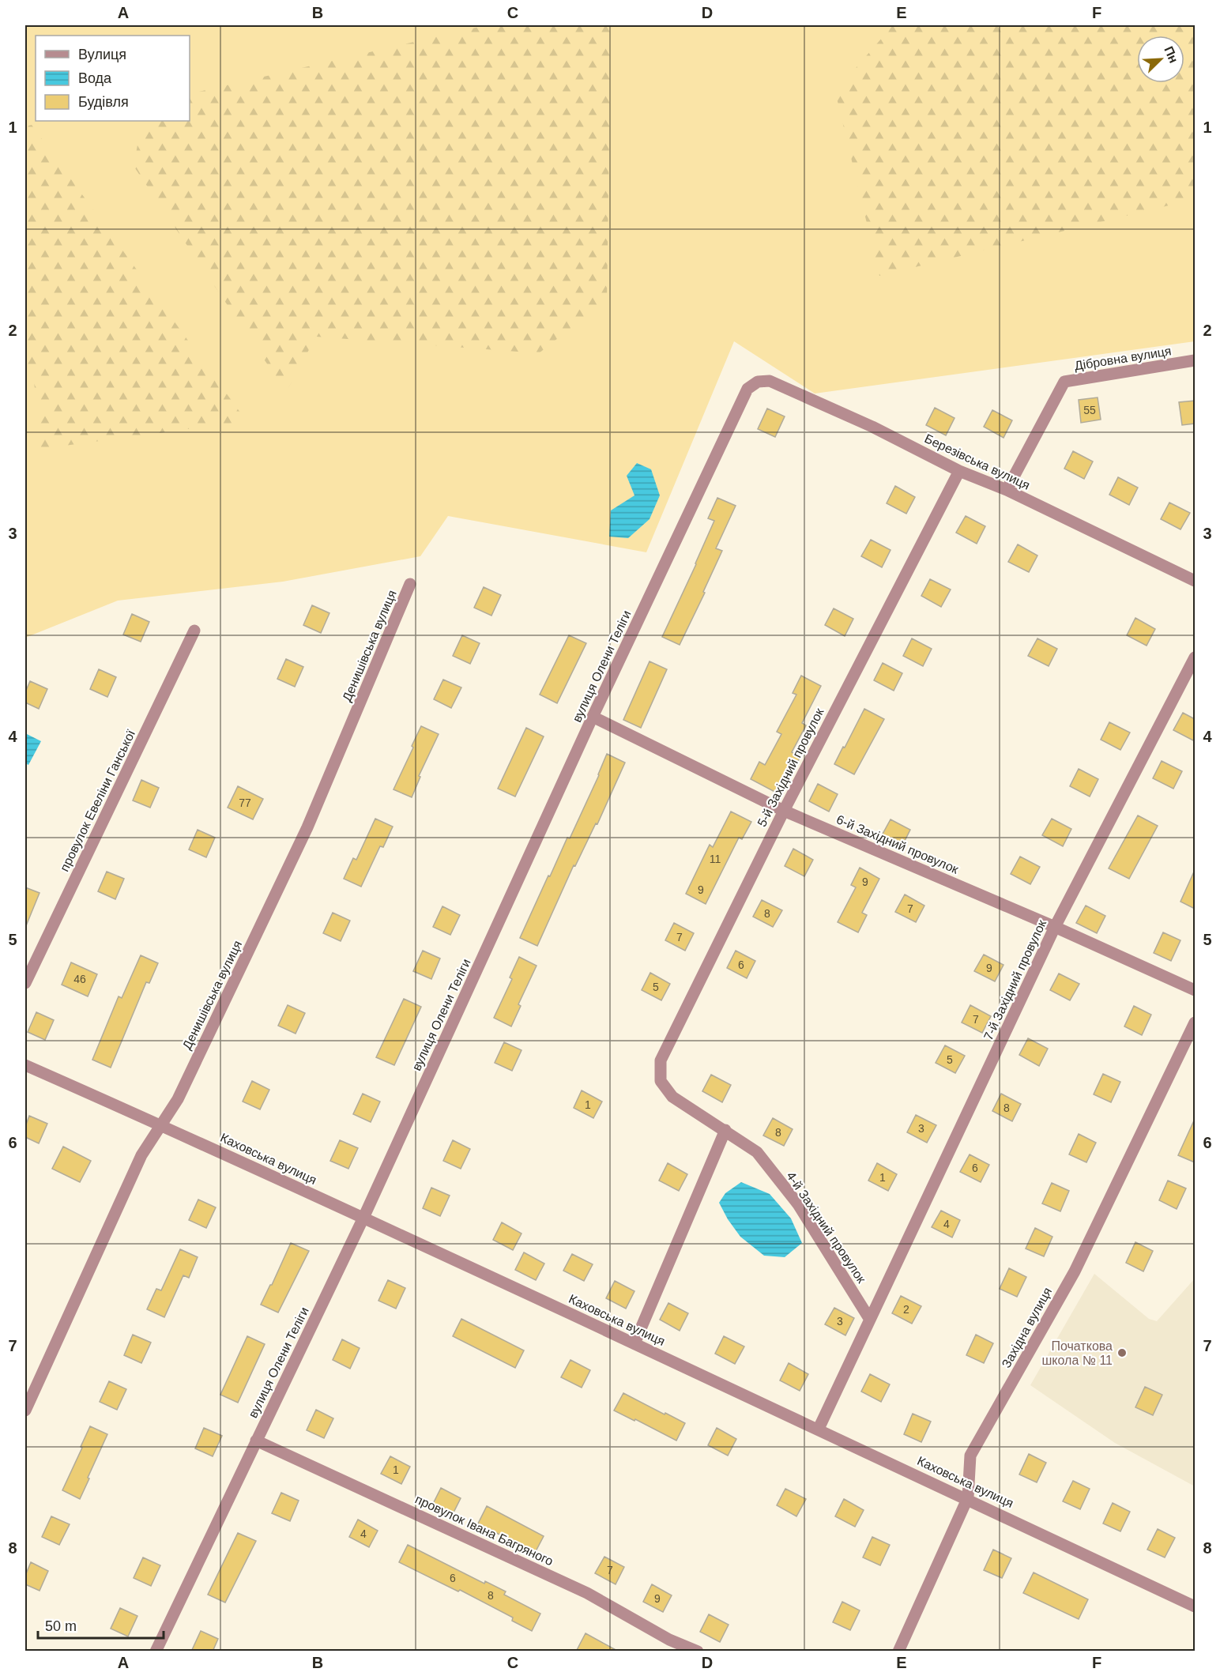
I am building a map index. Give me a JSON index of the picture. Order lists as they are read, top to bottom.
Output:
{
  "streets": {
    "street": [
      "Дібровна вулиця",
      "Березівська вулиця",
      "Денишівська вулиця",
      "вулиця Олени Теліги",
      "5-й Західний провулок",
      "провулок Евеліни Ганської",
      "6-й Західний провулок",
      "7-й Західний провулок",
      "Каховська вулиця",
      "4-й Західний провулок",
      "Західна вулиця",
      "провулок Івана Багряного"
    ]
  },
  "crossings": [
    ["Дібровна вулиця", "Березівська вулиця"],
    ["Березівська вулиця", "вулиця Олени Теліги"],
    ["Березівська вулиця", "5-й Західний провулок"],
    ["Денишівська вулиця", "Каховська вулиця"],
    ["вулиця Олени Теліги", "6-й Західний провулок"],
    ["вулиця Олени Теліги", "Каховська вулиця"],
    ["вулиця Олени Теліги", "провулок Івана Багряного"],
    ["5-й Західний провулок", "6-й Західний провулок"],
    ["5-й Західний провулок", "4-й Західний провулок"],
    ["6-й Західний провулок", "7-й Західний провулок"],
    ["7-й Західний провулок", "4-й Західний провулок"],
    ["Каховська вулиця", "Західна вулиця"]
  ],
  "places": ["Початкова школа № 11"],
  "house_numbers": [
    "55",
    "77",
    "11",
    "9",
    "9",
    "7",
    "8",
    "7",
    "6",
    "9",
    "46",
    "5",
    "7",
    "5",
    "1",
    "8",
    "3",
    "8",
    "6",
    "1",
    "4",
    "2",
    "3",
    "1",
    "4",
    "7",
    "6",
    "8",
    "9"
  ],
  "legend": ["Вулиця", "Вода", "Будівля"],
  "scale_bar": "50 m",
  "north": "top right",
  "grid": {
    "columns": [
      "A",
      "B",
      "C",
      "D",
      "E",
      "F"
    ],
    "rows": [
      "1",
      "2",
      "3",
      "4",
      "5",
      "6",
      "7",
      "8"
    ]
  }
}
